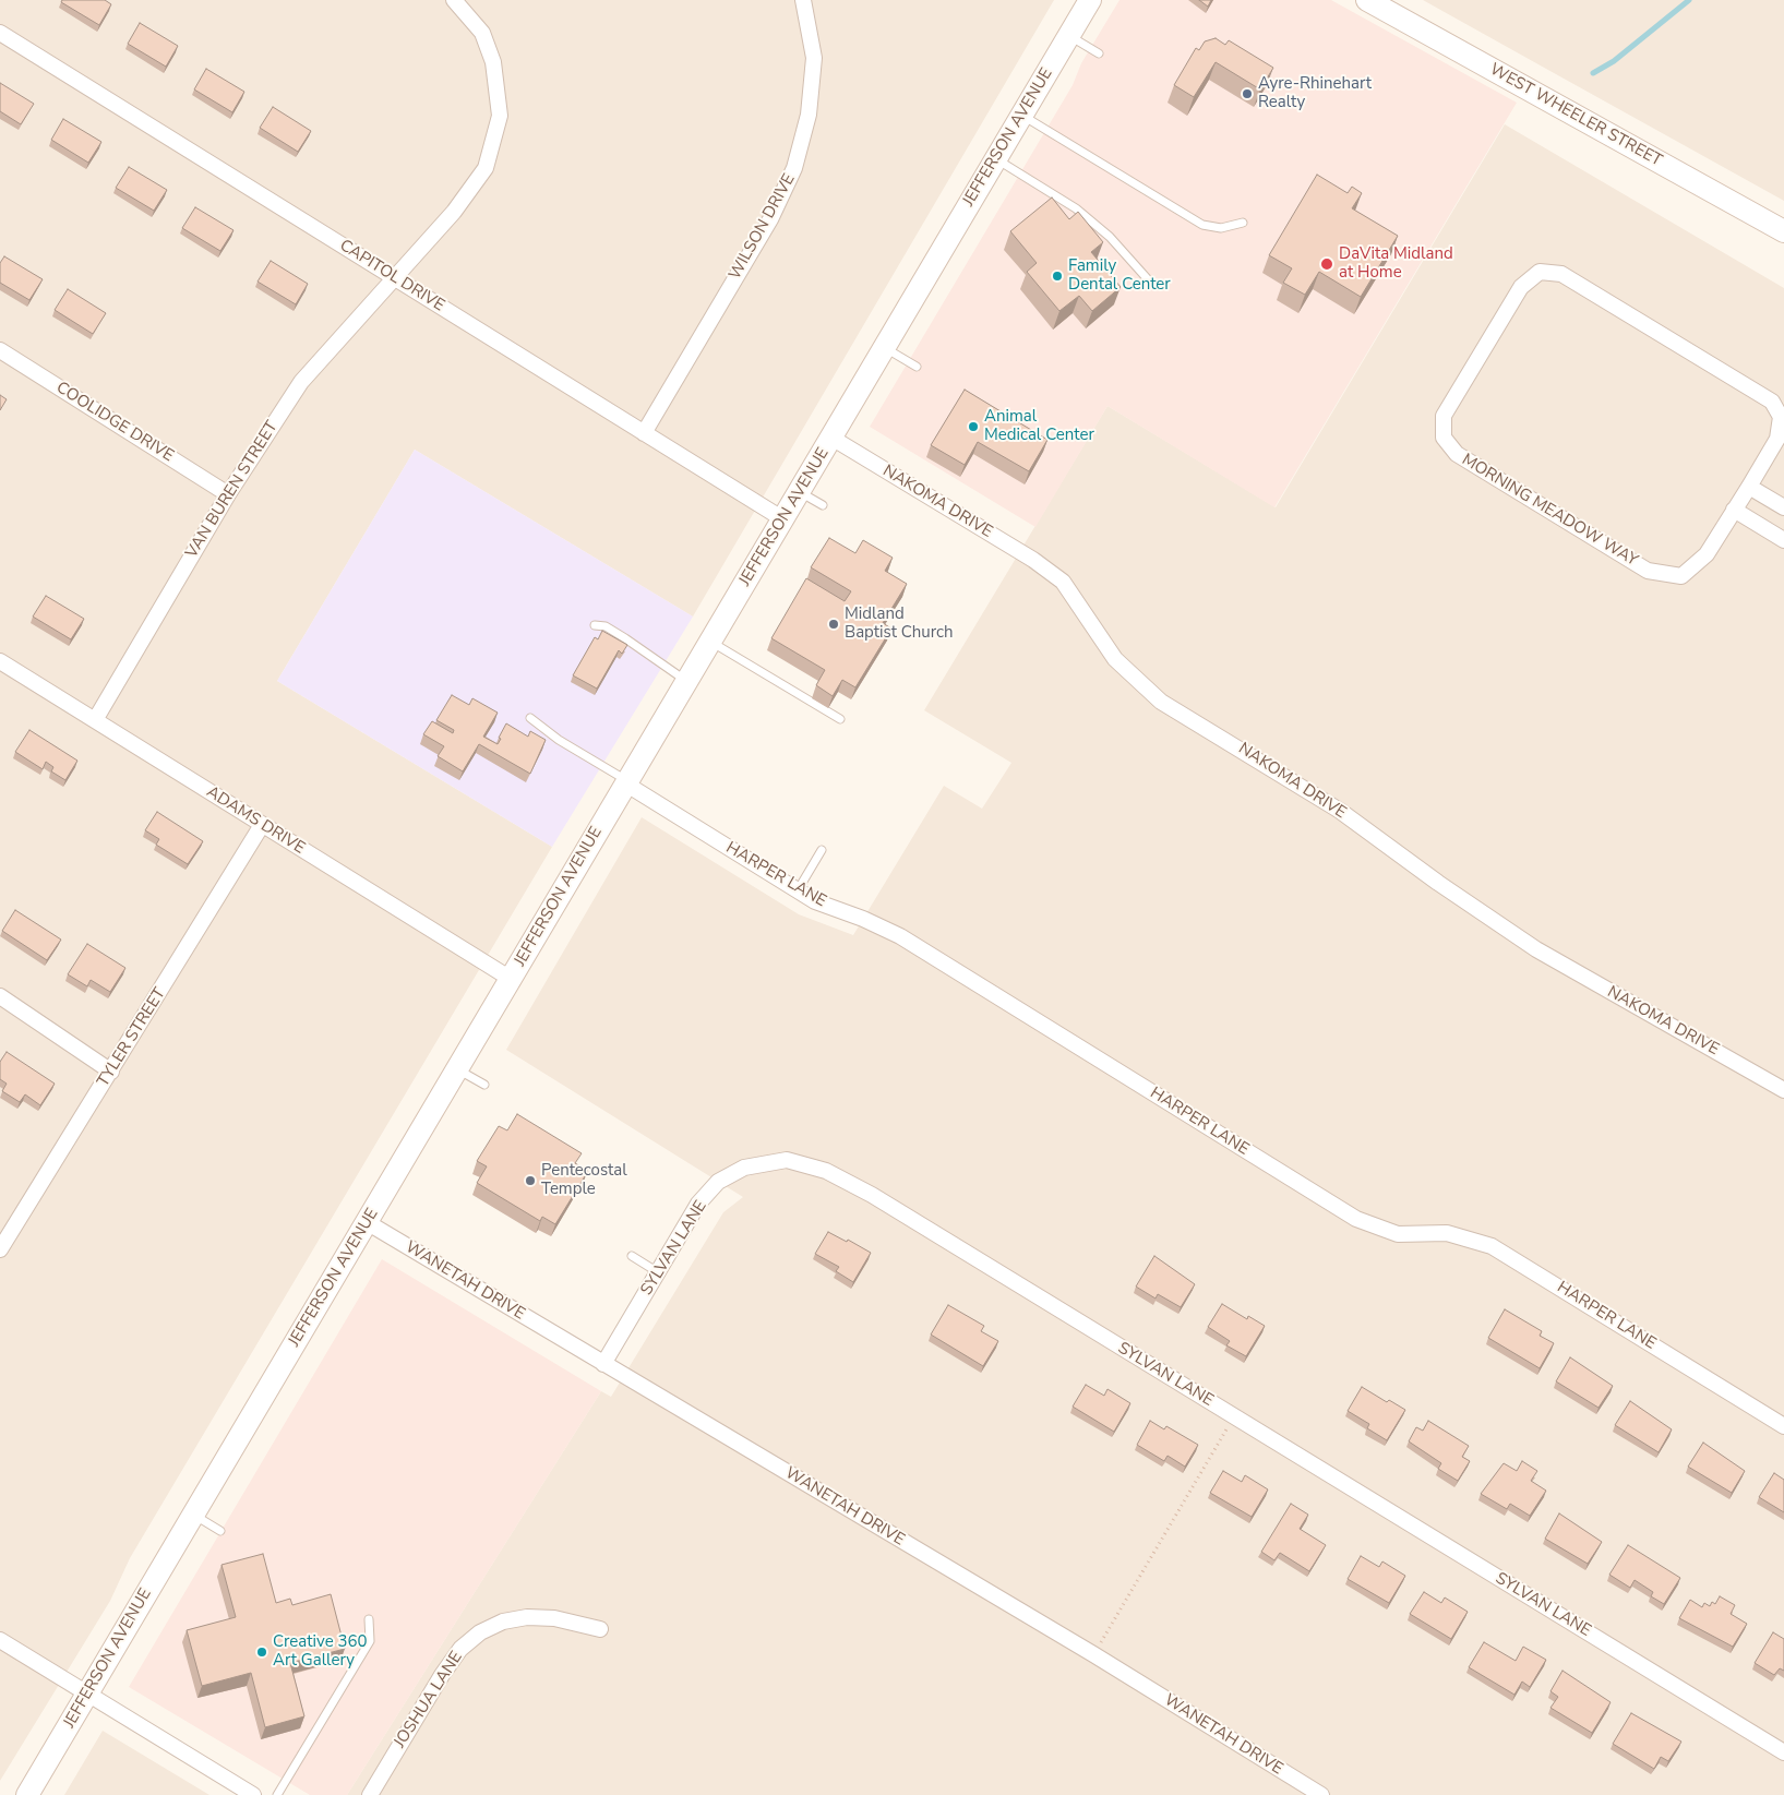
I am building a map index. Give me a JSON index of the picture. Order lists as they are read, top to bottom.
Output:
{
  "streets": {
    "street": [
      "WEST WHEELER STREET",
      "JEFFERSON AVENUE",
      "WILSON DRIVE",
      "CAPITOL DRIVE",
      "COOLIDGE DRIVE",
      "VAN BUREN STREET",
      "NAKOMA DRIVE",
      "MORNING MEADOW WAY",
      "ADAMS DRIVE",
      "HARPER LANE",
      "TYLER STREET",
      "SYLVAN LANE",
      "WANETAH DRIVE",
      "JOSHUA LANE"
    ]
  },
  "crossings": [
    ["JEFFERSON AVENUE", "CAPITOL DRIVE"],
    ["JEFFERSON AVENUE", "NAKOMA DRIVE"],
    ["JEFFERSON AVENUE", "ADAMS DRIVE"],
    ["JEFFERSON AVENUE", "HARPER LANE"],
    ["JEFFERSON AVENUE", "WANETAH DRIVE"],
    ["WILSON DRIVE", "CAPITOL DRIVE"],
    ["CAPITOL DRIVE", "VAN BUREN STREET"],
    ["COOLIDGE DRIVE", "VAN BUREN STREET"],
    ["VAN BUREN STREET", "ADAMS DRIVE"],
    ["ADAMS DRIVE", "TYLER STREET"],
    ["SYLVAN LANE", "WANETAH DRIVE"]
  ],
  "places": [
    "Ayre-Rhinehart Realty",
    "DaVita Midland at Home",
    "Family Dental Center",
    "Animal Medical Center",
    "Midland Baptist Church",
    "Pentecostal Temple",
    "Creative 360 Art Gallery"
  ]
}
